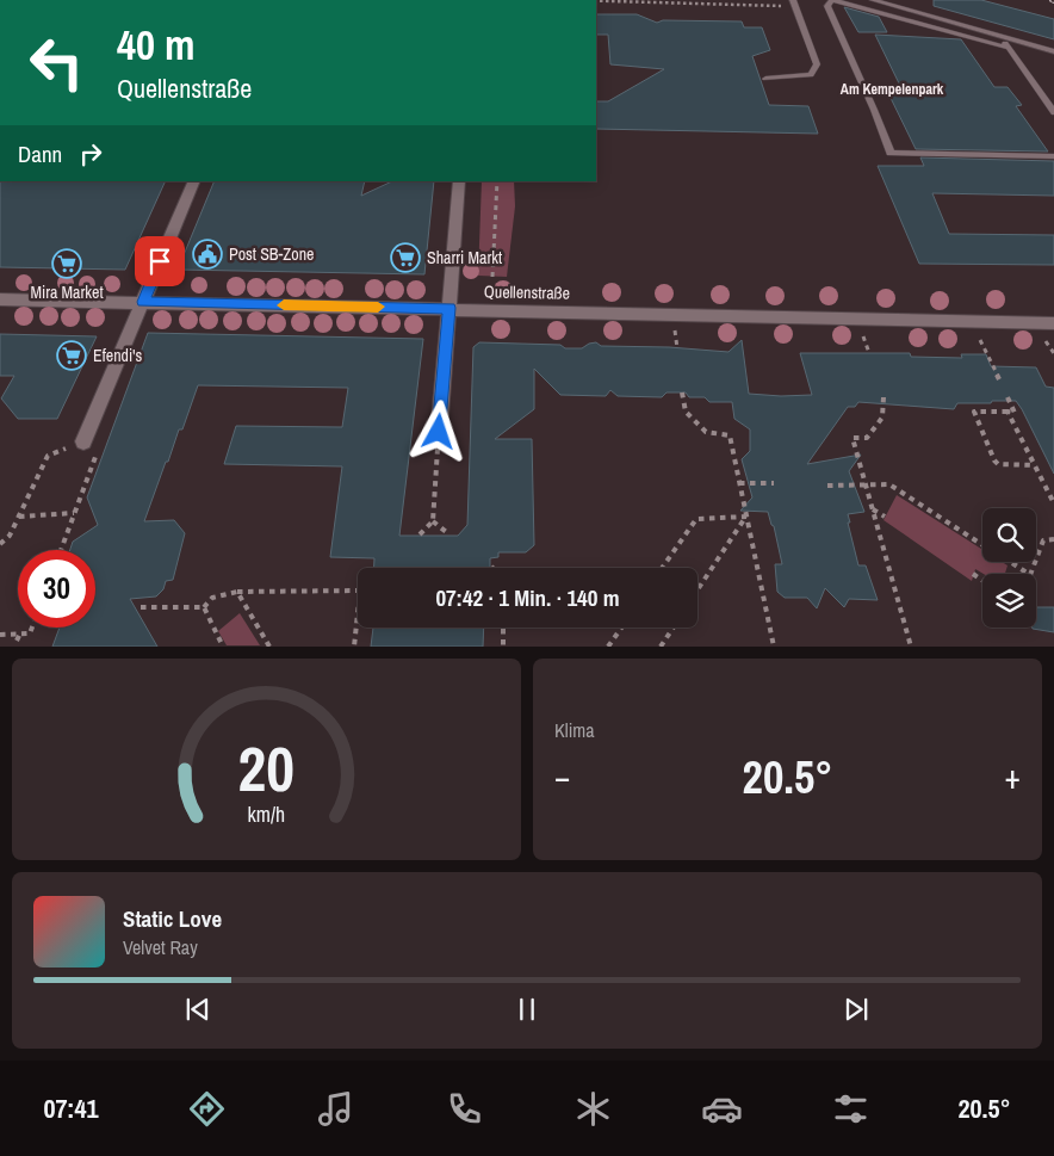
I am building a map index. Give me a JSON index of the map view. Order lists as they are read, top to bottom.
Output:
{
  "streets": {
    "street": ["Quellenstraße"]
  },
  "districts": ["Am Kempelenpark"],
  "places": {
    "public building": ["Post SB-Zone"],
    "supermarket": ["Sharri Markt", "Mira Market", "Efendi's"]
  },
  "page": {
    "turn": ["40 m", "Quellenstraße"],
    "then": "Dann",
    "limit": "30",
    "trip": "07:42 · 1 Min. · 140 m",
    "tile": "Klima",
    "heat": ["−", "20.5°", "+"],
    "song": ["Static Love", "Velvet Ray"],
    "tabs": ["07:41", "20.5°"],
    "gauge": ["20", "km/h"]
  }
}
